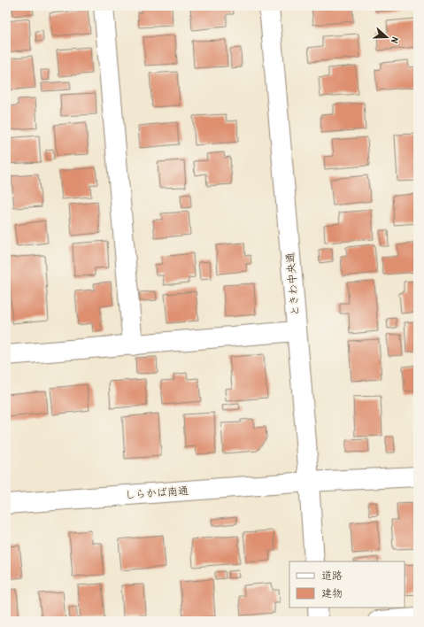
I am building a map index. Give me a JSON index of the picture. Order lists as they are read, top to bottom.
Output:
{
  "streets": {
    "street": ["ときわ中央通", "しらかば南通"]
  },
  "crossings": [
    ["ときわ中央通", "しらかば南通"]
  ],
  "legend": ["道路", "建物"],
  "north": "right"
}
